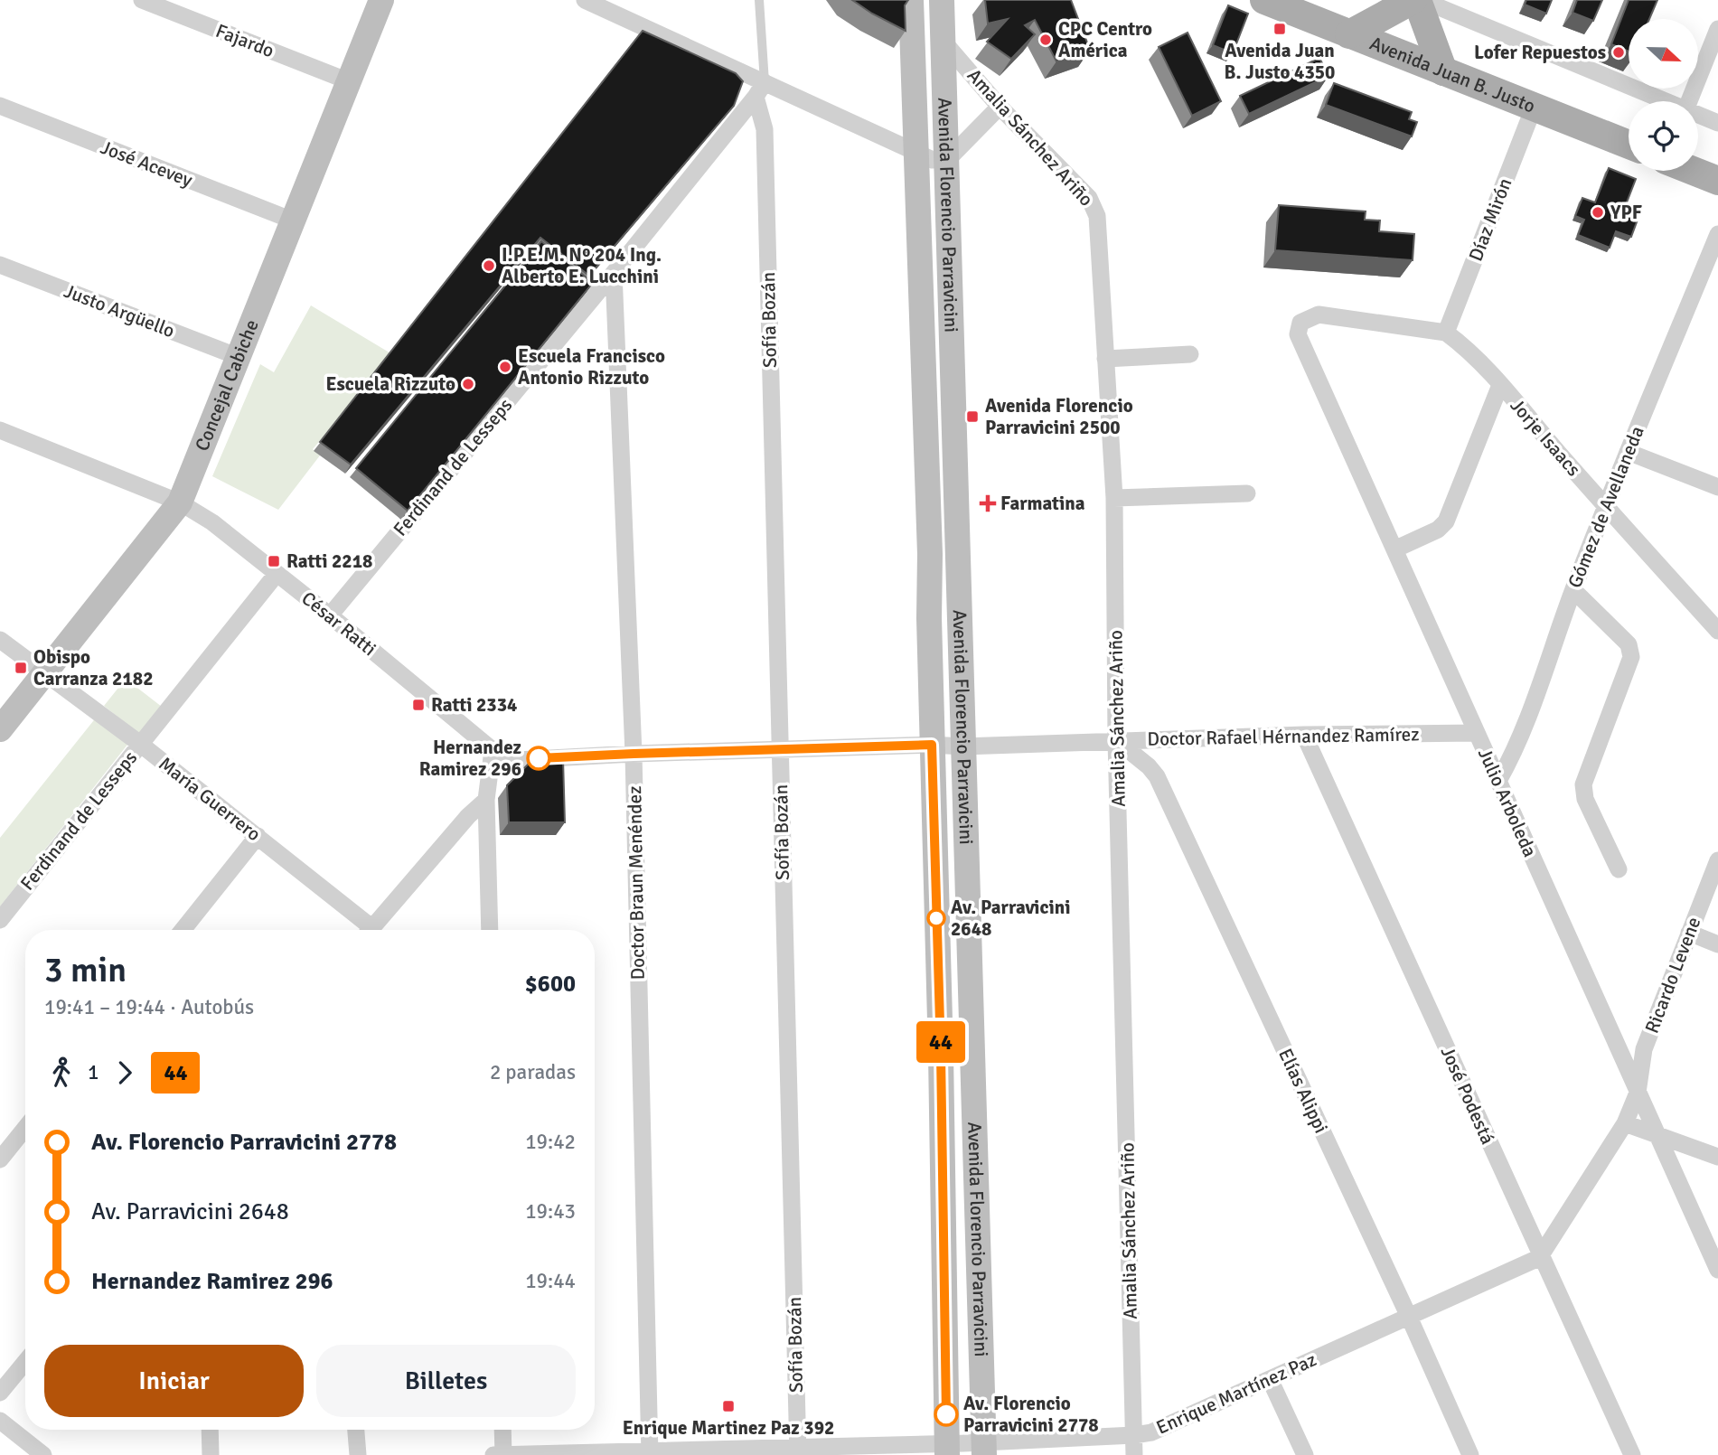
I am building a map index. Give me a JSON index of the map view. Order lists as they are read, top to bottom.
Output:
{
  "streets": {
    "main road": ["Avenida Juan B. Justo", "Avenida Florencio Parravicini", "Concejal Cabiche"],
    "street": [
      "Fajardo",
      "Amalia Sánchez Ariño",
      "José Acevey",
      "Díaz Mirón",
      "Justo Argüello",
      "Sofía Bozán",
      "Jorje Isaacs",
      "Ferdinand de Lesseps",
      "Gómez de Avellaneda",
      "César Ratti",
      "Doctor Rafael Hérnandez Ramírez",
      "María Guerrero",
      "Julio Arboleda",
      "Doctor Braun Menéndez",
      "Ricardo Levene",
      "Elías Alippi",
      "José Podestá",
      "Enrique Martínez Paz"
    ]
  },
  "crossings": [
    ["Fajardo", "Concejal Cabiche"],
    ["Avenida Juan B. Justo", "Díaz Mirón"],
    ["Amalia Sánchez Ariño", "Avenida Florencio Parravicini"],
    ["Amalia Sánchez Ariño", "Doctor Rafael Hérnandez Ramírez"],
    ["Amalia Sánchez Ariño", "Elías Alippi"],
    ["Amalia Sánchez Ariño", "Enrique Martínez Paz"],
    ["José Acevey", "Concejal Cabiche"],
    ["Avenida Florencio Parravicini", "Doctor Rafael Hérnandez Ramírez"],
    ["Avenida Florencio Parravicini", "Enrique Martínez Paz"],
    ["Díaz Mirón", "Jorje Isaacs"],
    ["Díaz Mirón", "Julio Arboleda"],
    ["Justo Argüello", "Concejal Cabiche"],
    ["Sofía Bozán", "Ferdinand de Lesseps"],
    ["Sofía Bozán", "Doctor Rafael Hérnandez Ramírez"],
    ["Sofía Bozán", "Enrique Martínez Paz"],
    ["Concejal Cabiche", "César Ratti"],
    ["Concejal Cabiche", "María Guerrero"],
    ["Jorje Isaacs", "Gómez de Avellaneda"],
    ["Jorje Isaacs", "Julio Arboleda"],
    ["Ferdinand de Lesseps", "César Ratti"],
    ["Ferdinand de Lesseps", "María Guerrero"],
    ["Ferdinand de Lesseps", "Doctor Braun Menéndez"],
    ["Gómez de Avellaneda", "Julio Arboleda"],
    ["César Ratti", "Doctor Rafael Hérnandez Ramírez"],
    ["Doctor Rafael Hérnandez Ramírez", "Julio Arboleda"],
    ["Doctor Rafael Hérnandez Ramírez", "Doctor Braun Menéndez"],
    ["Doctor Rafael Hérnandez Ramírez", "Elías Alippi"],
    ["Doctor Rafael Hérnandez Ramírez", "José Podestá"],
    ["Julio Arboleda", "Ricardo Levene"],
    ["Doctor Braun Menéndez", "Enrique Martínez Paz"],
    ["Elías Alippi", "Enrique Martínez Paz"],
    ["José Podestá", "Enrique Martínez Paz"]
  ],
  "places": {
    "transit": [
      "Avenida Juan B. Justo 4350",
      "Avenida Florencio Parravicini 2500",
      "Ratti 2218",
      "Obispo Carranza 2182",
      "Ratti 2334",
      "Enrique Martinez Paz 392"
    ],
    "other": [
      "CPC Centro América",
      "Lofer Repuestos",
      "YPF",
      "I.P.E.M. Nº 204 Ing. Alberto E. Lucchini",
      "Escuela Francisco Antonio Rizzuto",
      "Escuela Rizzuto",
      "Hernandez Ramirez 296",
      "Av. Parravicini 2648",
      "Av. Florencio Parravicini 2778"
    ],
    "health": ["Farmatina"]
  },
  "lines": ["bus line 44"],
  "north": "right",
  "page": {
    "on_map": "44",
    "heading": ["3 min", "19:41 – 19:44 · Autobús", "$600"],
    "legs": ["1", "44", "2 paradas"],
    "list": [
      {
        "name": "Av. Florencio Parravicini 2778",
        "value": "19:42"
      },
      {
        "name": "Av. Parravicini 2648",
        "value": "19:43"
      },
      {
        "name": "Hernandez Ramirez 296",
        "value": "19:44"
      }
    ],
    "buttons": ["Iniciar", "Billetes"]
  }
}
